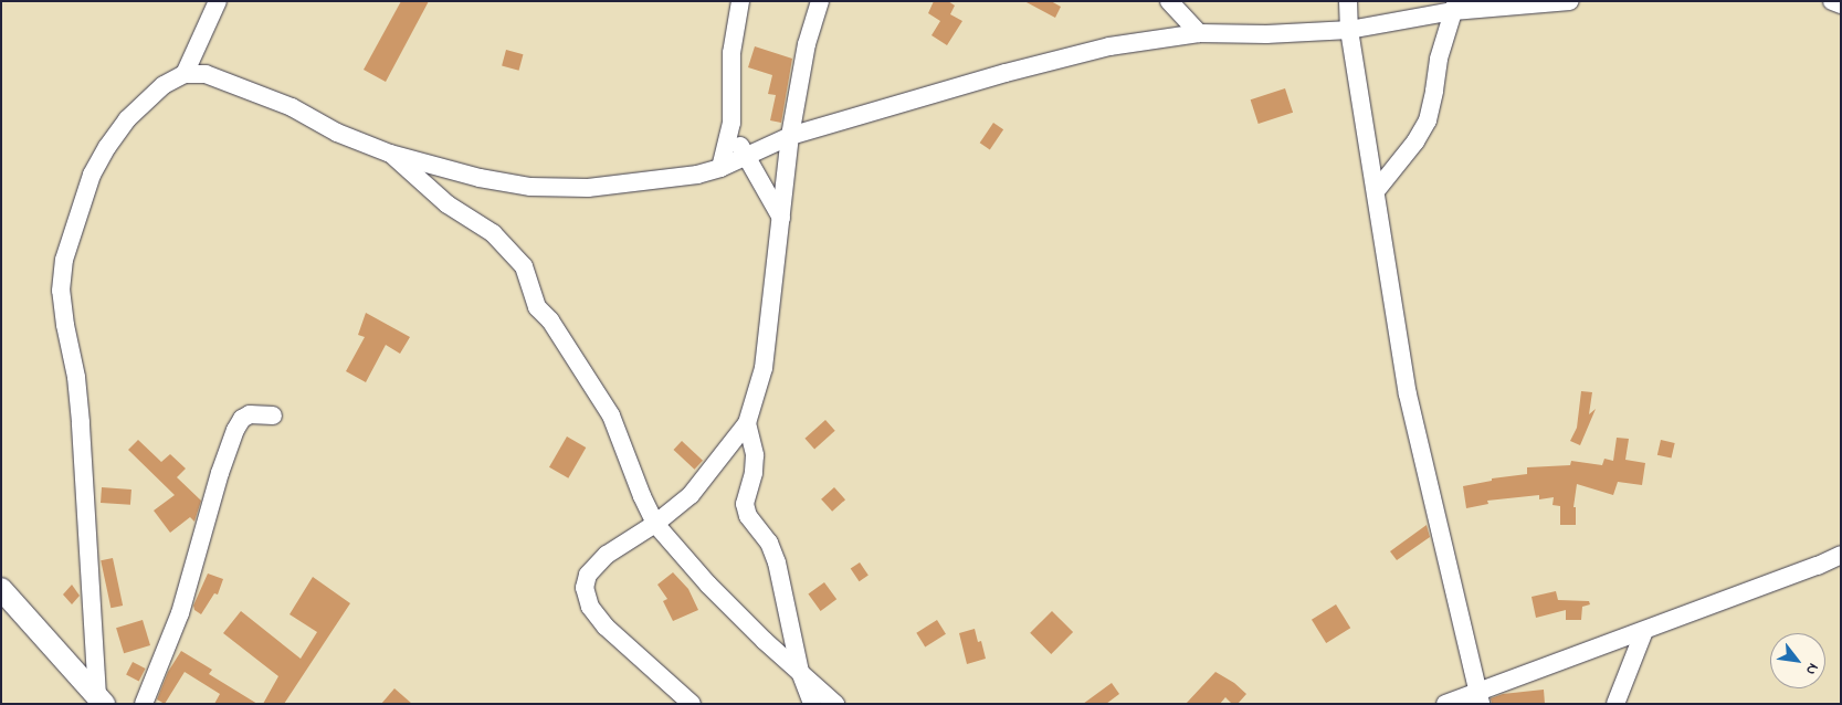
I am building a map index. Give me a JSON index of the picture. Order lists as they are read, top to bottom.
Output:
{
  "north": "bottom right"
}
